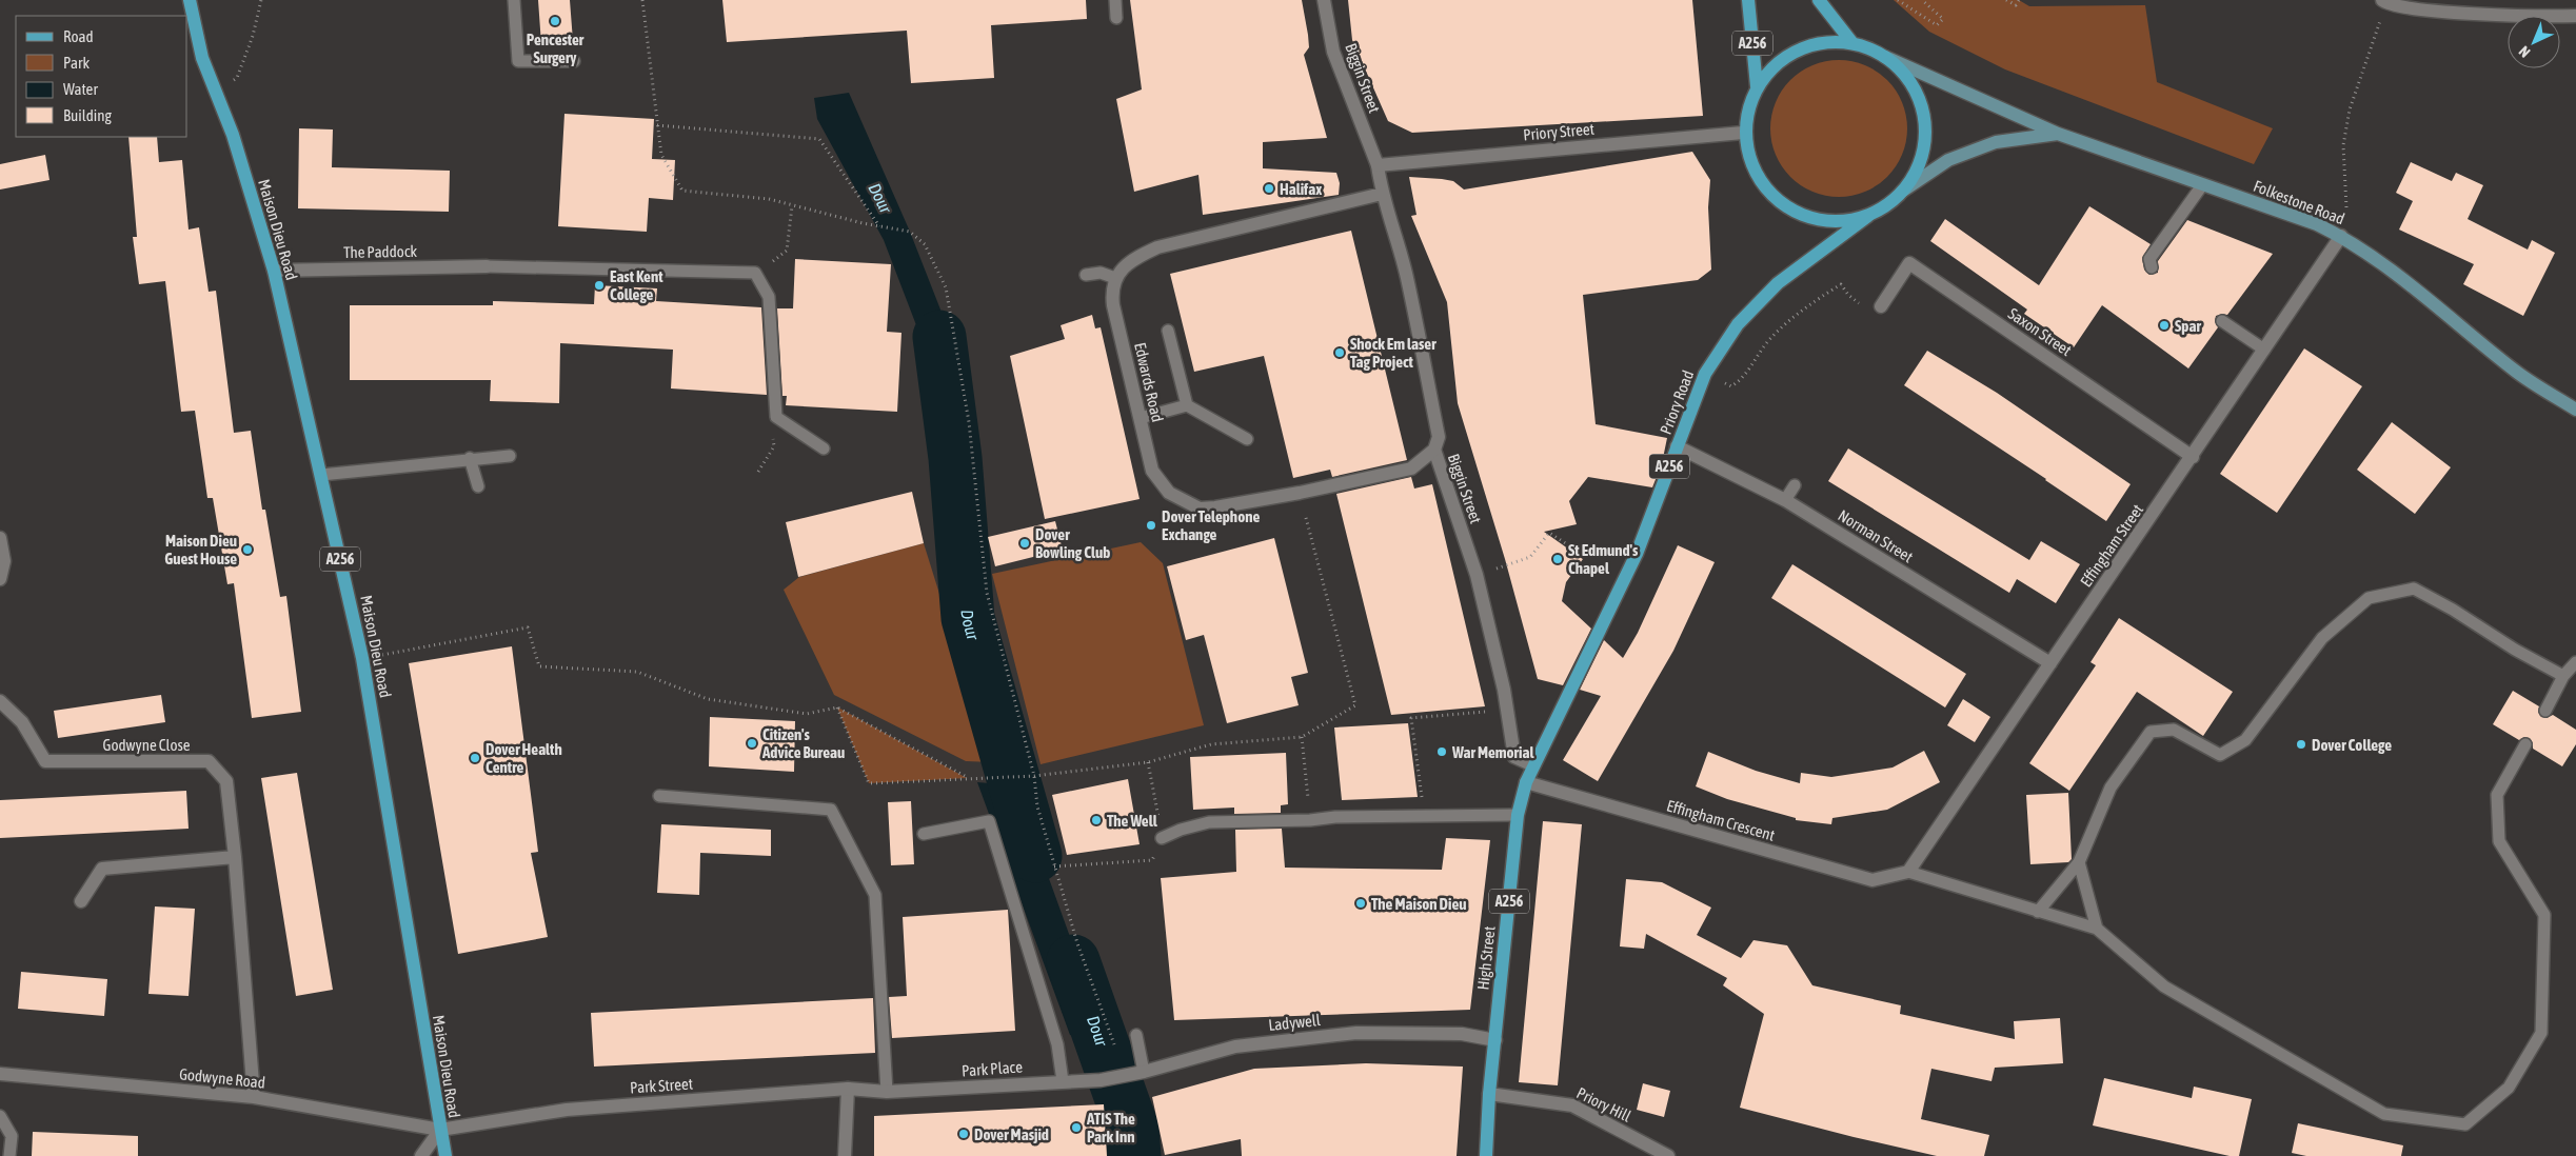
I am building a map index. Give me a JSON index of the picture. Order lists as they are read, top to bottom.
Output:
{
  "streets": {
    "main road": [
      "A256",
      "Folkestone Road",
      "Maison Dieu Road",
      "Priory Road",
      "High Street"
    ],
    "street": [
      "Biggin Street",
      "Priory Street",
      "The Paddock",
      "Saxon Street",
      "Edwards Road",
      "Norman Street",
      "Effingham Street",
      "Godwyne Close",
      "Effingham Crescent",
      "Ladywell",
      "Park Place",
      "Godwyne Road",
      "Park Street",
      "Priory Hill"
    ]
  },
  "crossings": [
    ["A256", "Priory Street"],
    ["A256", "Folkestone Road"],
    ["A256", "Priory Road"],
    ["Biggin Street", "Priory Street"],
    ["Biggin Street", "Edwards Road"],
    ["Biggin Street", "Priory Road"],
    ["Biggin Street", "High Street"],
    ["Priory Street", "Folkestone Road"],
    ["Priory Street", "Priory Road"],
    ["Folkestone Road", "Priory Road"],
    ["Folkestone Road", "Effingham Street"],
    ["Maison Dieu Road", "The Paddock"],
    ["Maison Dieu Road", "Godwyne Road"],
    ["Maison Dieu Road", "Park Street"],
    ["Saxon Street", "Effingham Street"],
    ["Priory Road", "Norman Street"],
    ["Priory Road", "High Street"],
    ["Norman Street", "Effingham Street"],
    ["Effingham Street", "Effingham Crescent"],
    ["Godwyne Close", "Godwyne Road"],
    ["Effingham Crescent", "High Street"],
    ["High Street", "Ladywell"],
    ["High Street", "Priory Hill"],
    ["Ladywell", "Park Place"],
    ["Park Place", "Park Street"],
    ["Godwyne Road", "Park Street"]
  ],
  "water": ["Dour"],
  "places": [
    "Pencester Surgery",
    "Halifax",
    "East Kent College",
    "Spar",
    "Shock Em laser Tag Project",
    "Dover Telephone Exchange",
    "Dover Bowling Club",
    "Maison Dieu Guest House",
    "St Edmund's Chapel",
    "Citizen's Advice Bureau",
    "Dover College",
    "War Memorial",
    "Dover Health Centre",
    "The Well",
    "The Maison Dieu",
    "ATIS The Park Inn",
    "Dover Masjid"
  ],
  "legend": [
    "Road",
    "Park",
    "Water",
    "Building"
  ],
  "north": "bottom left"
}
